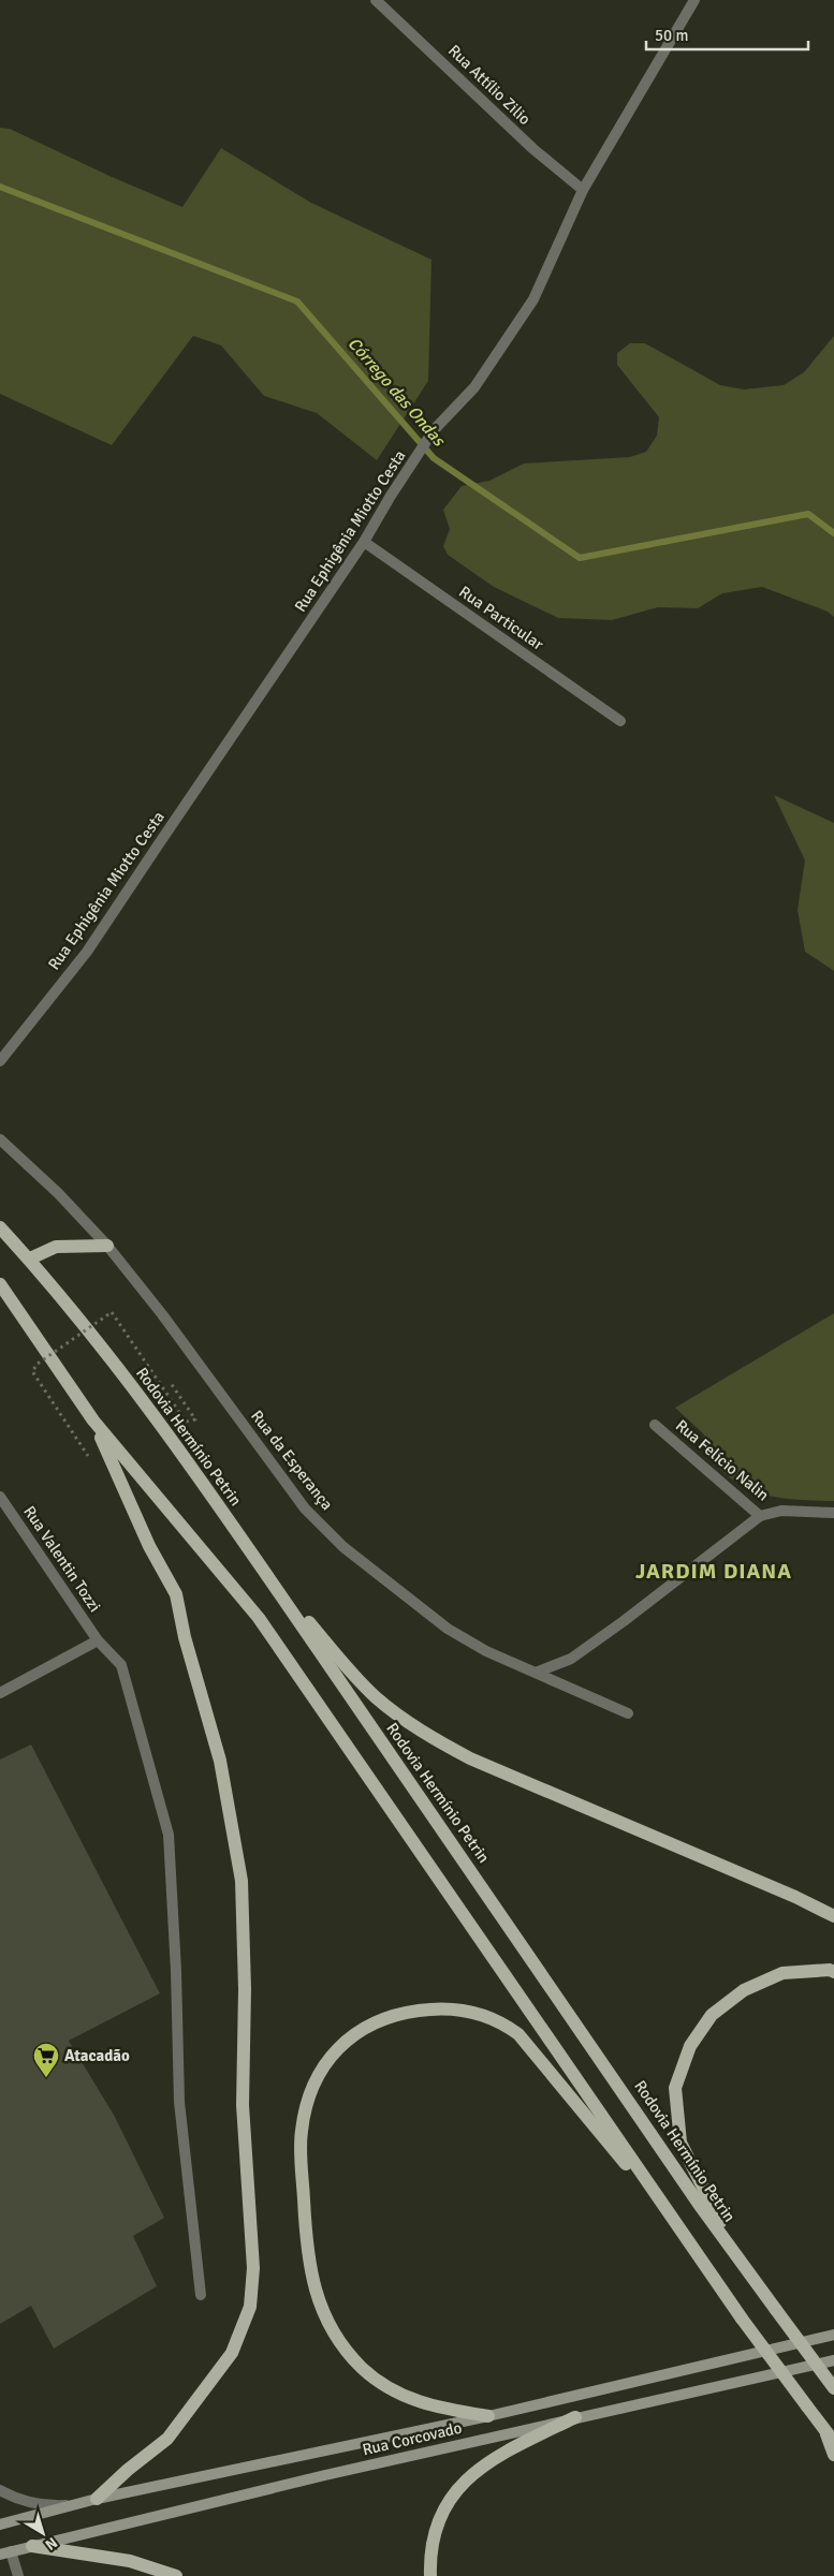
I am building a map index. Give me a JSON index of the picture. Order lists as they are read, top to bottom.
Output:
{
  "streets": {
    "main road": ["Rodovia Hermínio Petrin"],
    "street": [
      "Rua Attílio Zilio",
      "Rua Ephigênia Miotto Cesta",
      "Rua Particular",
      "Rua da Esperança",
      "Rua Felício Nalin",
      "Rua Valentin Tozzi",
      "Rua Corcovado"
    ]
  },
  "crossings": [
    ["Rua Attílio Zilio", "Rua Ephigênia Miotto Cesta"],
    ["Rua Ephigênia Miotto Cesta", "Rua Particular"]
  ],
  "districts": ["JARDIM DIANA"],
  "water": ["Córrego das Ondas"],
  "places": {
    "supermarket": ["Atacadão"]
  },
  "scale_bar": "50 m",
  "north": "bottom right"
}
